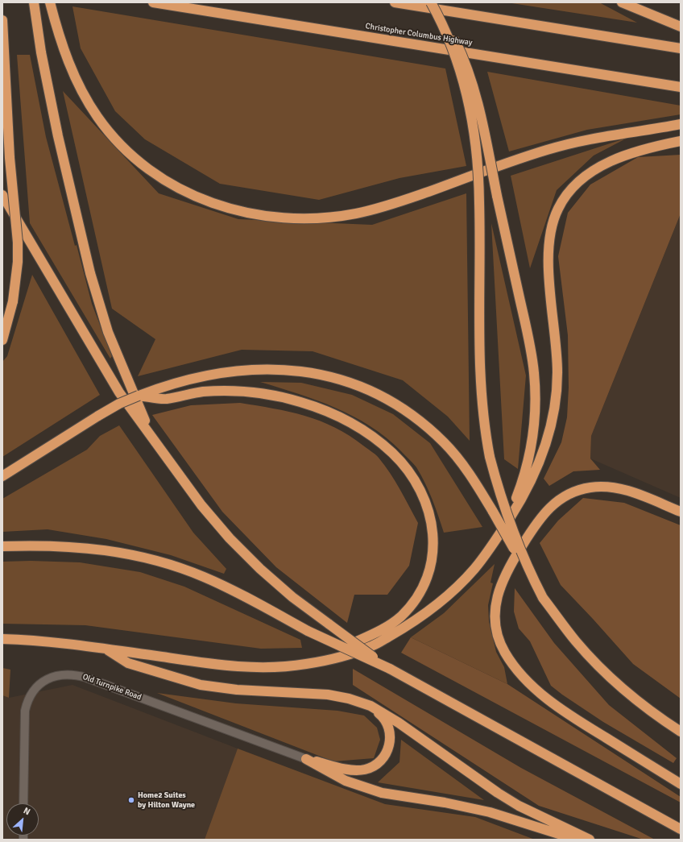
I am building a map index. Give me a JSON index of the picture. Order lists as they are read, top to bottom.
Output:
{
  "streets": {
    "highway": ["Christopher Columbus Highway"],
    "street": ["Old Turnpike Road"]
  },
  "places": ["Home2 Suites by Hilton Wayne"],
  "north": "top right"
}
